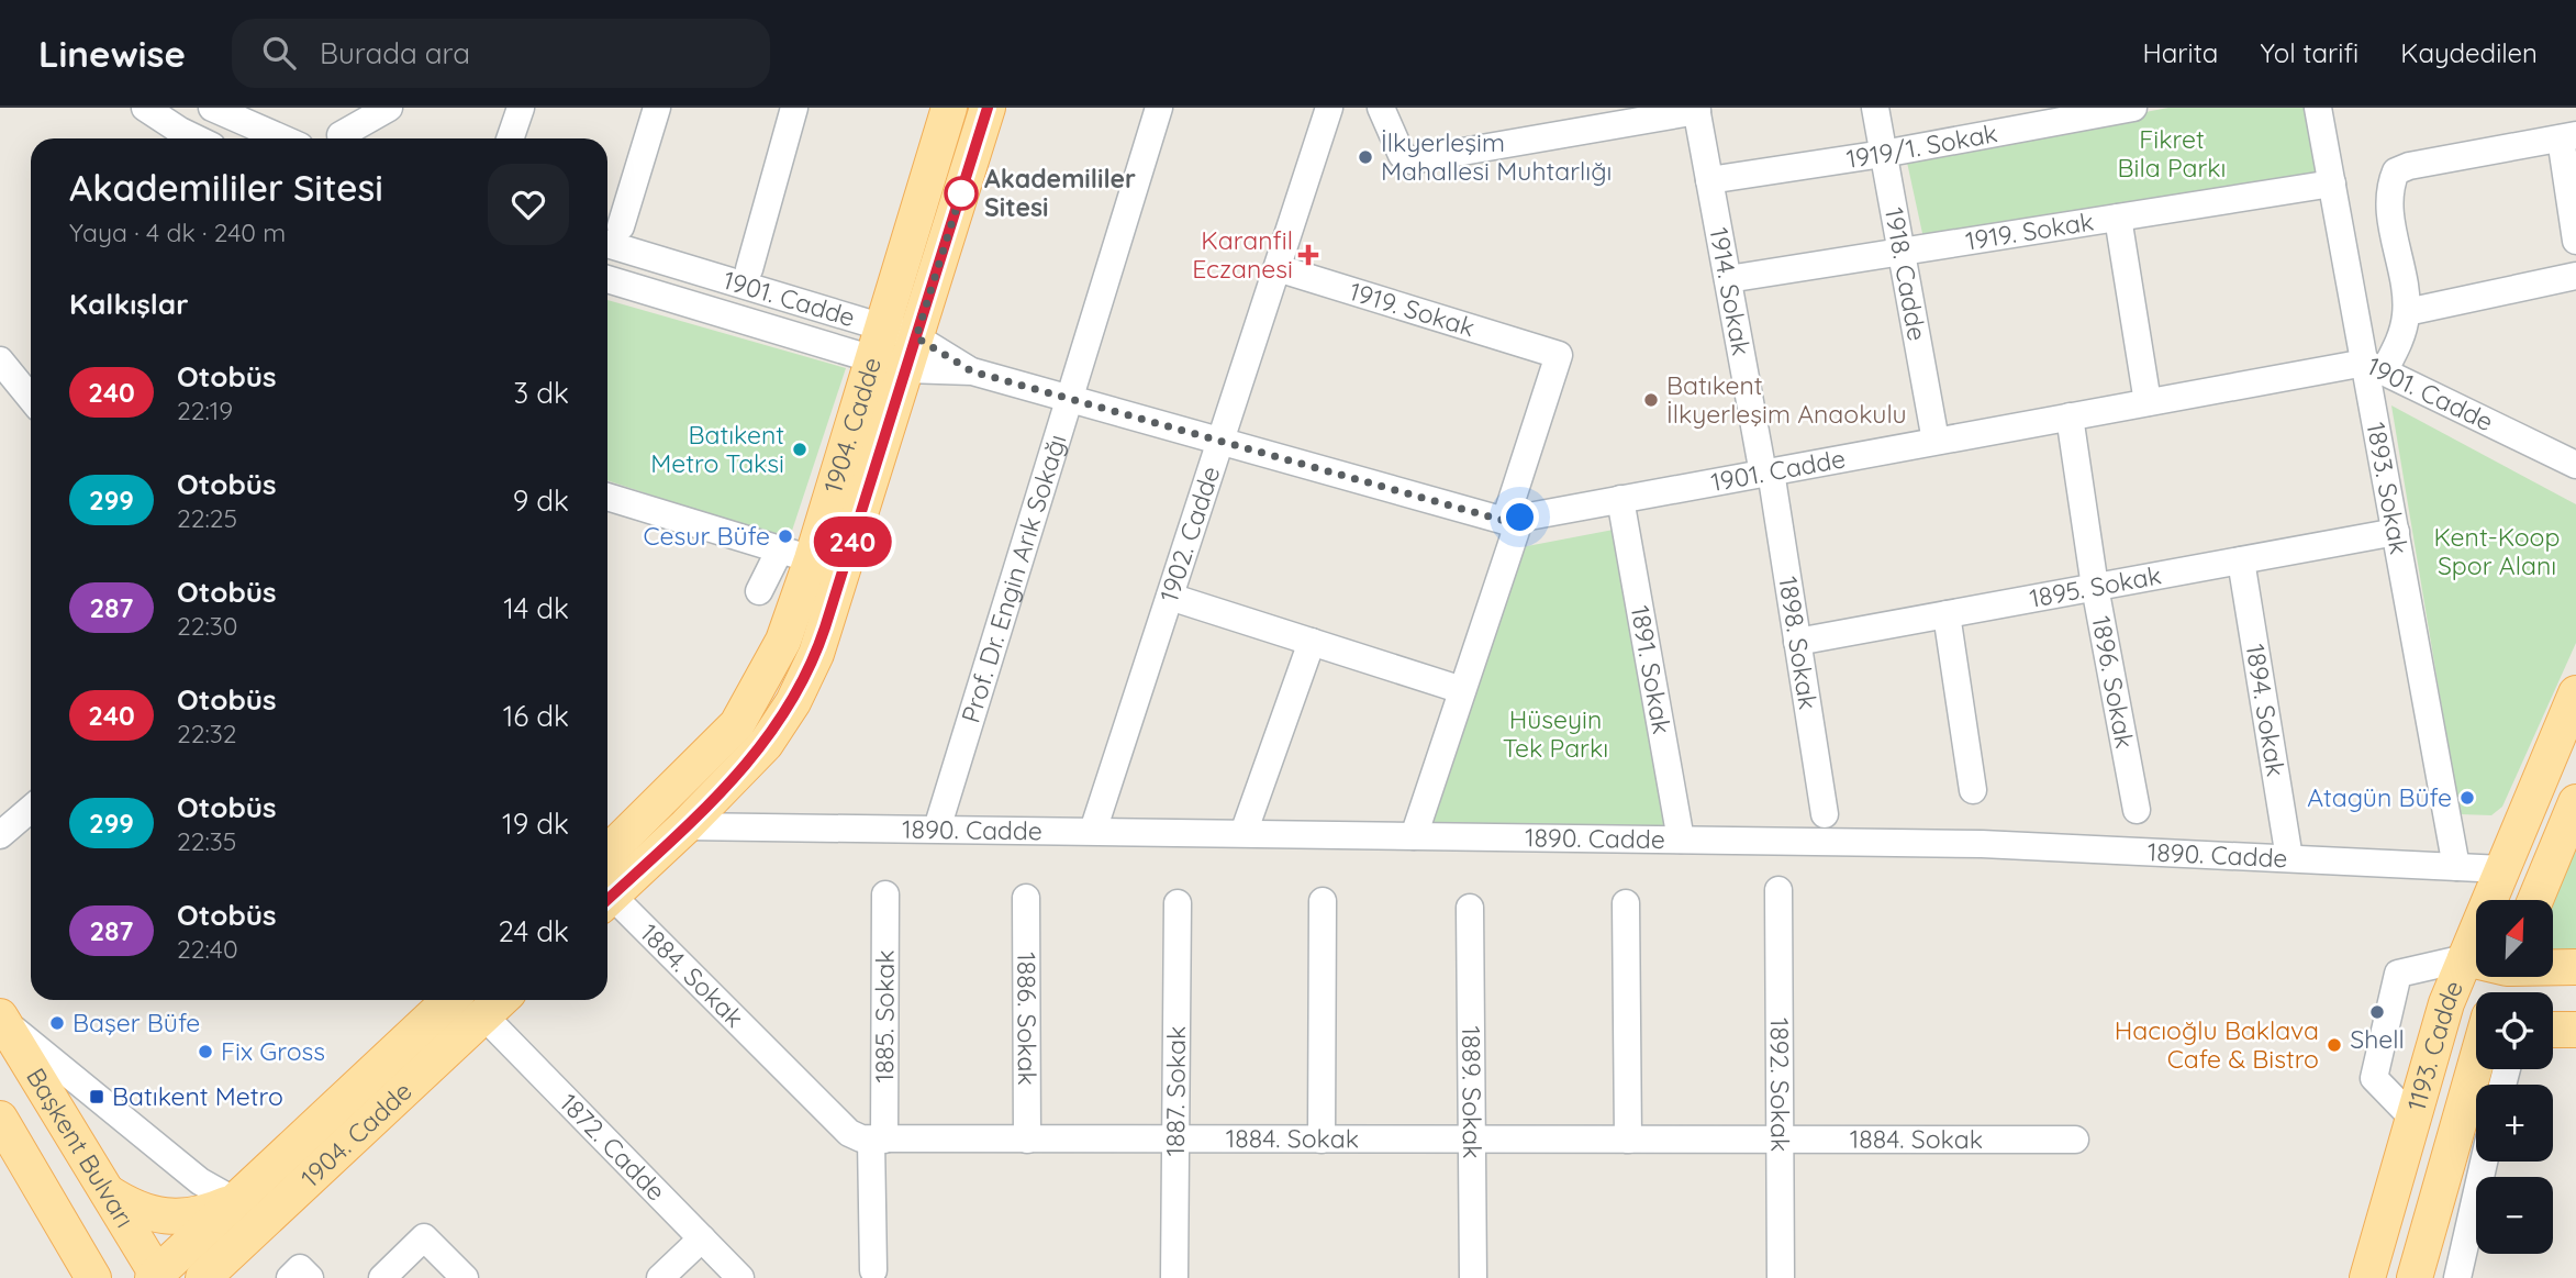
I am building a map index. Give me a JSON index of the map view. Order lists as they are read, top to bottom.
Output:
{
  "streets": {
    "main road": ["1904. Cadde", "1193. Cadde", "Başkent Bulvarı"],
    "street": [
      "1919/1. Sokak",
      "1919. Sokak",
      "1918. Cadde",
      "1914. Sokak",
      "1901. Cadde",
      "1893. Sokak",
      "1902. Cadde",
      "Prof. Dr. Engin Arık Sokağı",
      "1895. Sokak",
      "1898. Sokak",
      "1891. Sokak",
      "1896. Sokak",
      "1894. Sokak",
      "1890. Cadde",
      "1884. Sokak",
      "1885. Sokak",
      "1886. Sokak",
      "1892. Sokak",
      "1887. Sokak",
      "1889. Sokak",
      "1872. Cadde"
    ]
  },
  "crossings": [
    ["1919/1. Sokak", "1918. Cadde"],
    ["1919/1. Sokak", "1914. Sokak"],
    ["1919. Sokak", "1918. Cadde"],
    ["1919. Sokak", "1914. Sokak"],
    ["1919. Sokak", "1901. Cadde"],
    ["1919. Sokak", "1893. Sokak"],
    ["1919. Sokak", "1902. Cadde"],
    ["1918. Cadde", "1901. Cadde"],
    ["1914. Sokak", "1901. Cadde"],
    ["1914. Sokak", "1898. Sokak"],
    ["1901. Cadde", "1904. Cadde"],
    ["1901. Cadde", "1893. Sokak"],
    ["1901. Cadde", "1902. Cadde"],
    ["1901. Cadde", "Prof. Dr. Engin Arık Sokağı"],
    ["1901. Cadde", "1898. Sokak"],
    ["1901. Cadde", "1891. Sokak"],
    ["1901. Cadde", "1896. Sokak"],
    ["1904. Cadde", "1890. Cadde"],
    ["1904. Cadde", "Başkent Bulvarı"],
    ["1904. Cadde", "1872. Cadde"],
    ["1893. Sokak", "1895. Sokak"],
    ["1893. Sokak", "1890. Cadde"],
    ["1902. Cadde", "1890. Cadde"],
    ["Prof. Dr. Engin Arık Sokağı", "1890. Cadde"],
    ["1895. Sokak", "1898. Sokak"],
    ["1895. Sokak", "1896. Sokak"],
    ["1895. Sokak", "1894. Sokak"],
    ["1891. Sokak", "1890. Cadde"],
    ["1894. Sokak", "1890. Cadde"],
    ["1890. Cadde", "1193. Cadde"],
    ["1884. Sokak", "1885. Sokak"],
    ["1884. Sokak", "1886. Sokak"],
    ["1884. Sokak", "1892. Sokak"],
    ["1884. Sokak", "1887. Sokak"],
    ["1884. Sokak", "1889. Sokak"]
  ],
  "parks": ["Fikret Bila Parkı", "Kent-Koop Spor Alanı", "Hüseyin Tek Parkı"],
  "places": {
    "other": [
      "İlkyerleşim Mahallesi Muhtarlığı",
      "Akademililer Sitesi",
      "Batıkent İlkyerleşim Anaokulu",
      "Batıkent Metro Taksi",
      "Cesur Büfe",
      "Atagün Büfe",
      "Shell",
      "Başer Büfe",
      "Hacıoğlu Baklava Cafe & Bistro",
      "Fix Gross"
    ],
    "health": ["Karanfil Eczanesi"],
    "transit": ["Batıkent Metro"]
  },
  "lines": ["bus line 240"],
  "north": "top right",
  "page": {
    "header": "Linewise",
    "search": "Burada ara",
    "nav": ["Harita", "Yol tarifi", "Kaydedilen"],
    "on_map": "240",
    "heading": [
      ["Akademililer Sitesi", "Yaya · 4 dk · 240 m"],
      "Kalkışlar"
    ],
    "list": [
      {
        "mark": "240",
        "name": "Otobüs",
        "note": "22:19",
        "value": "3 dk"
      },
      {
        "mark": "299",
        "name": "Otobüs",
        "note": "22:25",
        "value": "9 dk"
      },
      {
        "mark": "287",
        "name": "Otobüs",
        "note": "22:30",
        "value": "14 dk"
      },
      {
        "mark": "240",
        "name": "Otobüs",
        "note": "22:32",
        "value": "16 dk"
      },
      {
        "mark": "299",
        "name": "Otobüs",
        "note": "22:35",
        "value": "19 dk"
      },
      {
        "mark": "287",
        "name": "Otobüs",
        "note": "22:40",
        "value": "24 dk"
      }
    ],
    "map_buttons": ["+", "−"]
  }
}
